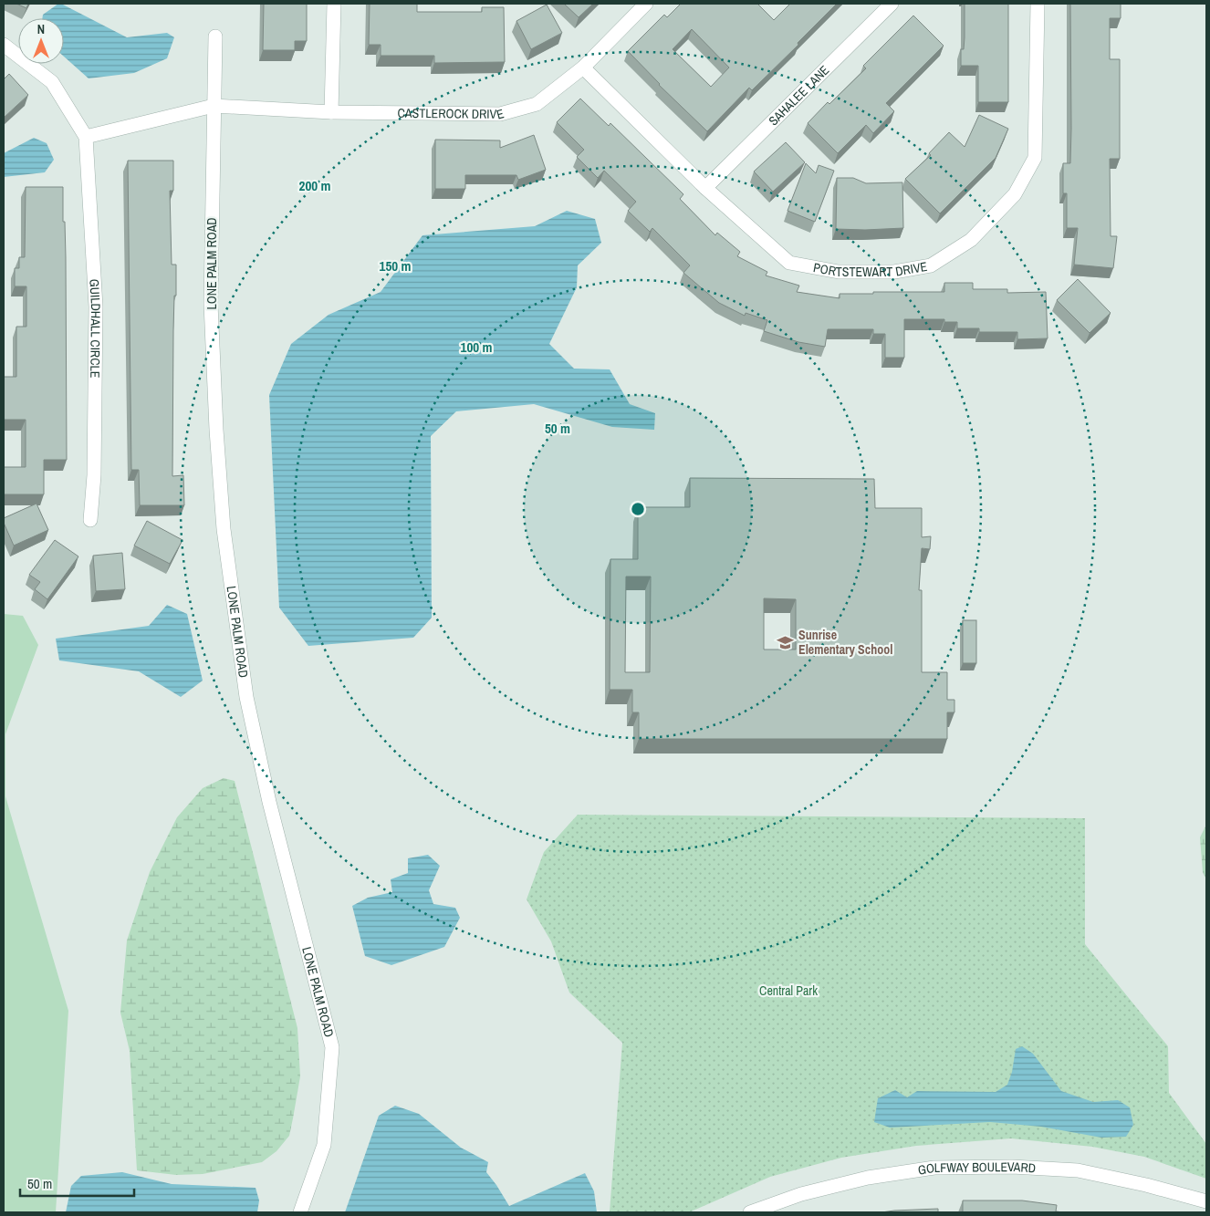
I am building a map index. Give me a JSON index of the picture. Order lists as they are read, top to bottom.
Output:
{
  "streets": {
    "street": [
      "SAHALEE LANE",
      "CASTLEROCK DRIVE",
      "LONE PALM ROAD",
      "PORTSTEWART DRIVE",
      "GUILDHALL CIRCLE",
      "GOLFWAY BOULEVARD"
    ]
  },
  "crossings": [
    ["SAHALEE LANE", "PORTSTEWART DRIVE"],
    ["CASTLEROCK DRIVE", "LONE PALM ROAD"],
    ["CASTLEROCK DRIVE", "PORTSTEWART DRIVE"]
  ],
  "parks": ["Central Park"],
  "places": {
    "school or university": ["Sunrise Elementary School"]
  },
  "scale_bar": "50 m",
  "north": "top",
  "rings": [
    "200 m",
    "150 m",
    "100 m",
    "50 m"
  ]
}
